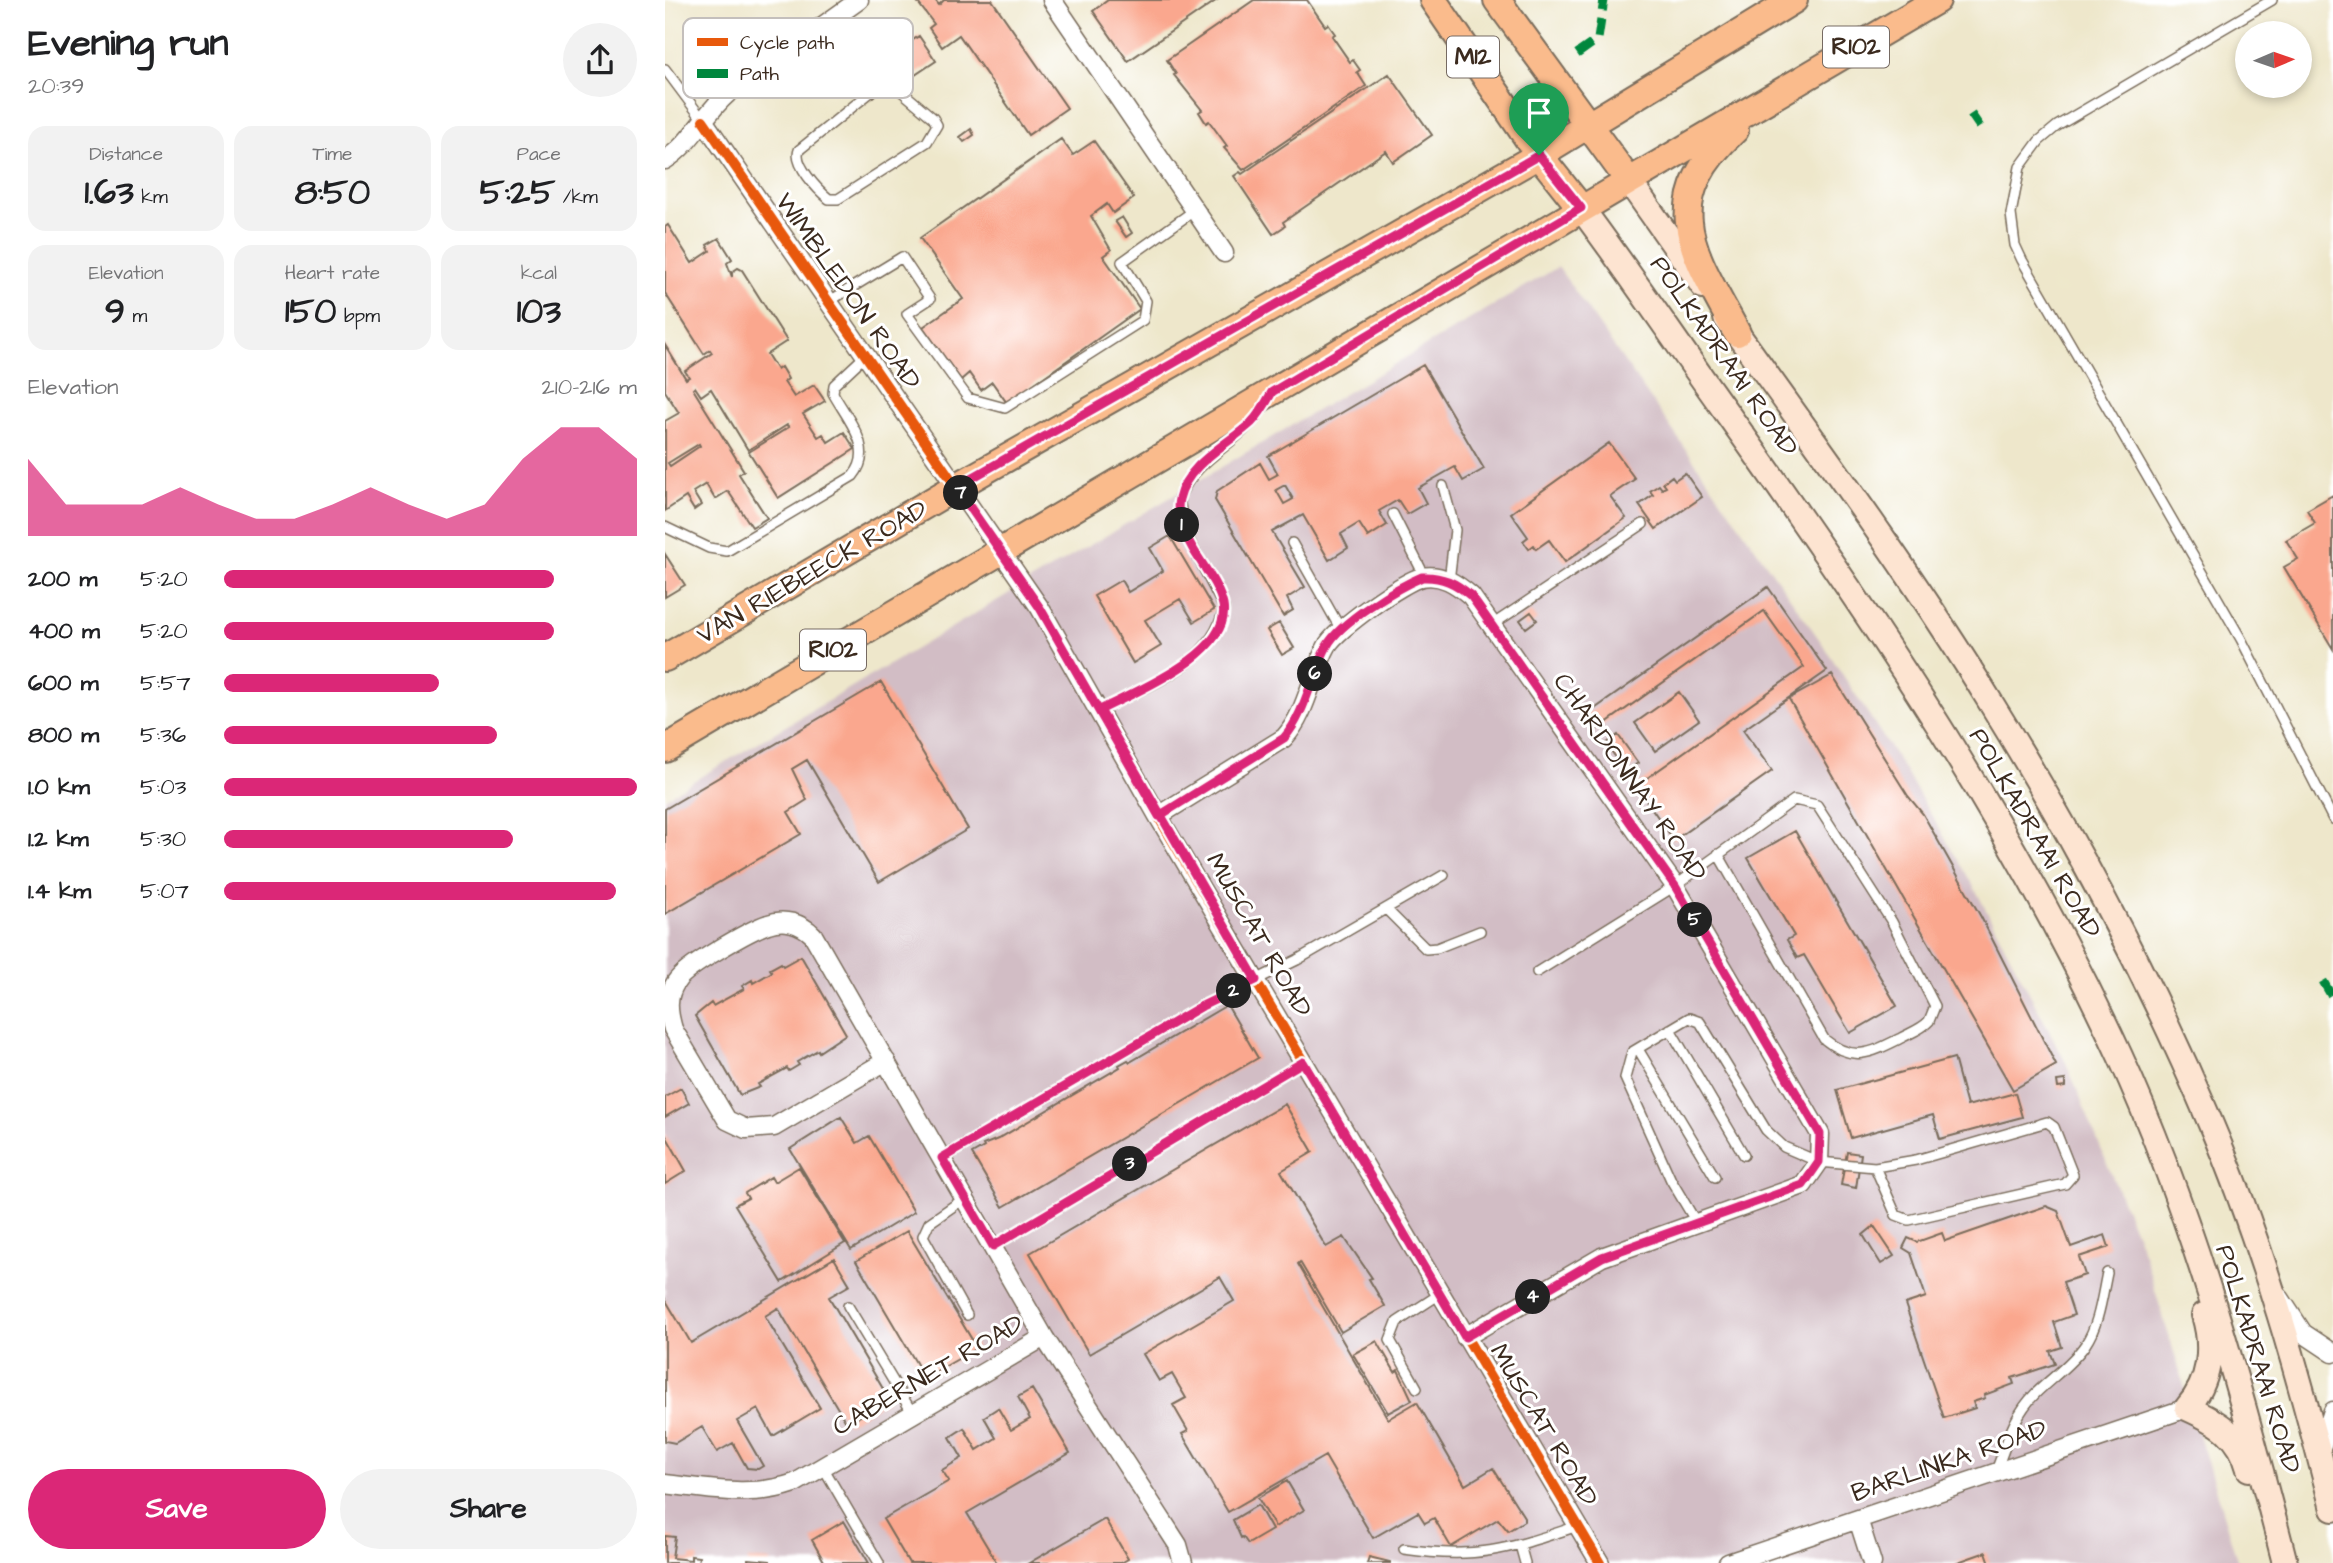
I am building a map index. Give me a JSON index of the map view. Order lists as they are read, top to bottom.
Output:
{
  "streets": {
    "main road": [
      "R102",
      "M12",
      "POLKADRAAI ROAD",
      "VAN RIEBEECK ROAD"
    ],
    "street": [
      "WIMBLEDON ROAD",
      "CHARDONNAY ROAD",
      "MUSCAT ROAD",
      "CABERNET ROAD",
      "BARLINKA ROAD"
    ]
  },
  "crossings": [
    ["R102", "M12"],
    ["R102", "WIMBLEDON ROAD"],
    ["R102", "POLKADRAAI ROAD"],
    ["R102", "MUSCAT ROAD"],
    ["M12", "POLKADRAAI ROAD"],
    ["M12", "VAN RIEBEECK ROAD"],
    ["WIMBLEDON ROAD", "VAN RIEBEECK ROAD"],
    ["WIMBLEDON ROAD", "MUSCAT ROAD"]
  ],
  "legend": ["Cycle path", "Path"],
  "north": "right",
  "page": {
    "heading": ["Evening run", "20:39"],
    "stats": [
      ["Distance", "1.63 km"],
      ["Time", "8:50"],
      ["Pace", "5:25 /km"],
      ["Elevation", "9 m"],
      ["Heart rate", "150 bpm"],
      ["kcal", "103"]
    ],
    "chart": ["Elevation", "210–216 m"],
    "pins": [
      "7",
      "1",
      "6",
      "5",
      "2",
      "3",
      "4"
    ],
    "list": [
      {
        "name": "200 m",
        "note": "5:20"
      },
      {
        "name": "400 m",
        "note": "5:20"
      },
      {
        "name": "600 m",
        "note": "5:57"
      },
      {
        "name": "800 m",
        "note": "5:36"
      },
      {
        "name": "1.0 km",
        "note": "5:03"
      },
      {
        "name": "1.2 km",
        "note": "5:30"
      },
      {
        "name": "1.4 km",
        "note": "5:07"
      }
    ],
    "buttons": ["Save", "Share"]
  }
}
